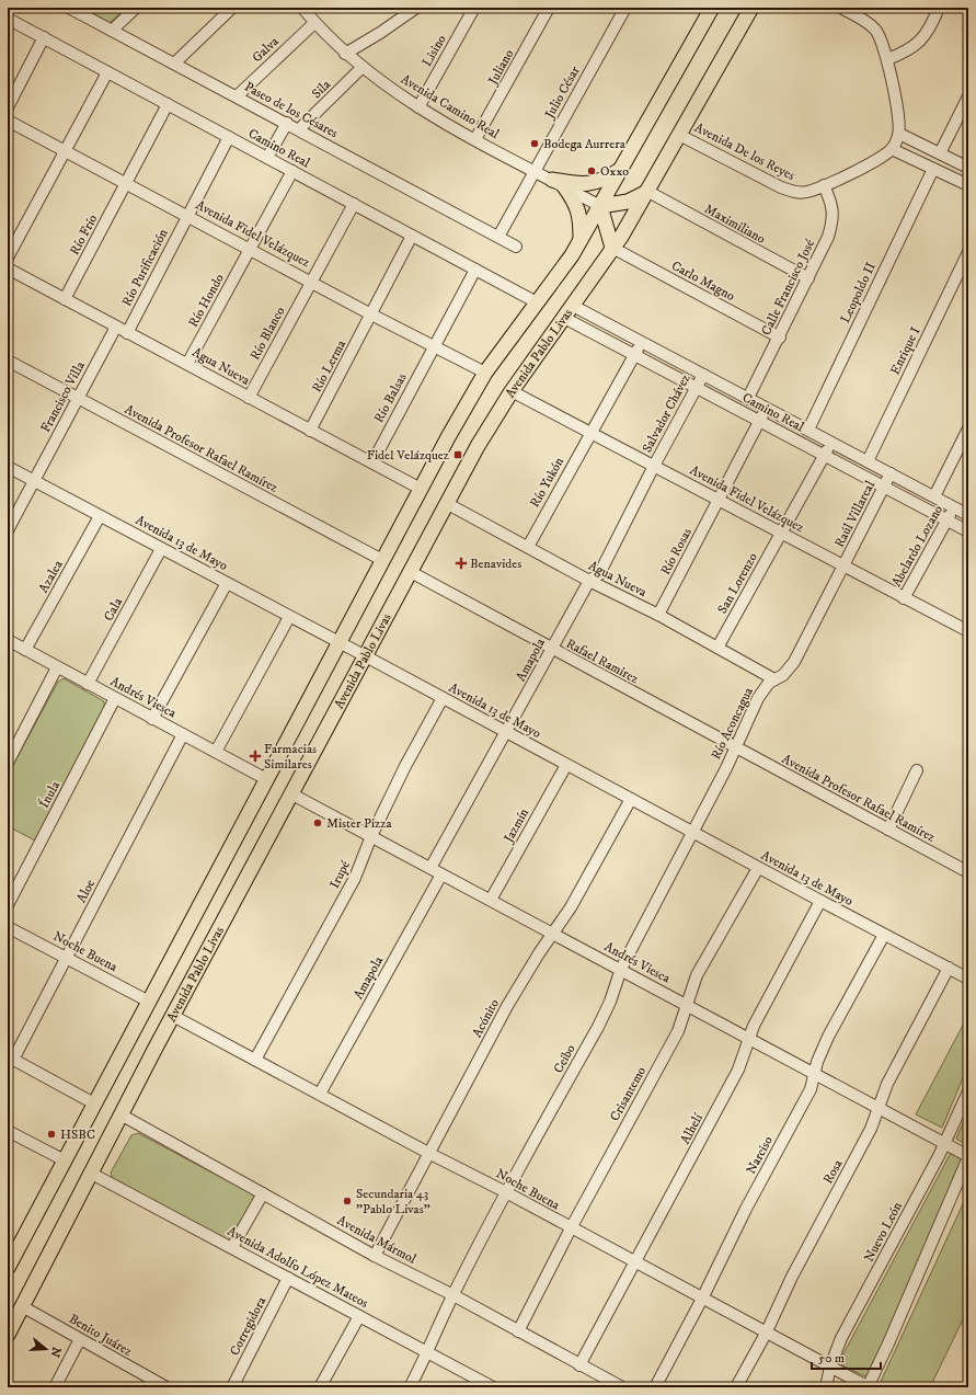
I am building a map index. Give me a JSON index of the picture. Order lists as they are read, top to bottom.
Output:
{
  "streets": {
    "main road": ["Avenida Pablo Livas"],
    "street": [
      "Galva",
      "Lisino",
      "Juliano",
      "Sila",
      "Julio César",
      "Avenida Camino Real",
      "Paseo de los Césares",
      "Camino Real",
      "Avenida De los Reyes",
      "Maximiliano",
      "Avenida Fidel Velázquez",
      "Río Frío",
      "Río Purificación",
      "Carlo Magno",
      "Calle Francisco José",
      "Leopoldo II",
      "Río Hondo",
      "Río Blanco",
      "Enrique I",
      "Agua Nueva",
      "Río Lerma",
      "Francisco Villa",
      "Río Balsas",
      "Salvador Chávez",
      "Avenida Profesor Rafael Ramírez",
      "Río Yukón",
      "Raúl Villareal",
      "Avenida 13 de Mayo",
      "Abelardo Lozano",
      "Río Rosas",
      "Azalea",
      "San Lorenzo",
      "Cala",
      "Amapola",
      "Rafael Ramirez",
      "Andrés Viesca",
      "Río Aconcagua",
      "Ínula",
      "Jazmín",
      "Irupé",
      "Aloe",
      "Noche Buena",
      "Acónito",
      "Ceibo",
      "Crisantemo",
      "Alhelí",
      "Narciso",
      "Rosa",
      "Nuevo León",
      "Avenida Mármol",
      "Avenida Adolfo López Mateos",
      "Corregidora",
      "Benito Juárez"
    ]
  },
  "crossings": [
    ["Galva", "Avenida Camino Real"],
    ["Galva", "Paseo de los Césares"],
    ["Lisino", "Avenida Camino Real"],
    ["Juliano", "Avenida Camino Real"],
    ["Sila", "Avenida Camino Real"],
    ["Sila", "Paseo de los Césares"],
    ["Julio César", "Avenida Camino Real"],
    ["Julio César", "Paseo de los Césares"],
    ["Camino Real", "Río Frío"],
    ["Camino Real", "Río Purificación"],
    ["Camino Real", "Calle Francisco José"],
    ["Camino Real", "Leopoldo II"],
    ["Camino Real", "Río Hondo"],
    ["Camino Real", "Río Blanco"],
    ["Camino Real", "Enrique I"],
    ["Camino Real", "Avenida Pablo Livas"],
    ["Camino Real", "Río Lerma"],
    ["Camino Real", "Río Balsas"],
    ["Camino Real", "Salvador Chávez"],
    ["Camino Real", "Río Yukón"],
    ["Camino Real", "Raúl Villareal"],
    ["Camino Real", "Abelardo Lozano"],
    ["Camino Real", "Río Rosas"],
    ["Camino Real", "San Lorenzo"],
    ["Avenida De los Reyes", "Calle Francisco José"],
    ["Avenida De los Reyes", "Avenida Pablo Livas"],
    ["Maximiliano", "Calle Francisco José"],
    ["Maximiliano", "Avenida Pablo Livas"],
    ["Avenida Fidel Velázquez", "Río Frío"],
    ["Avenida Fidel Velázquez", "Río Purificación"],
    ["Avenida Fidel Velázquez", "Río Hondo"],
    ["Avenida Fidel Velázquez", "Río Blanco"],
    ["Avenida Fidel Velázquez", "Avenida Pablo Livas"],
    ["Avenida Fidel Velázquez", "Río Lerma"],
    ["Avenida Fidel Velázquez", "Río Balsas"],
    ["Avenida Fidel Velázquez", "Salvador Chávez"],
    ["Avenida Fidel Velázquez", "Río Yukón"],
    ["Avenida Fidel Velázquez", "Raúl Villareal"],
    ["Avenida Fidel Velázquez", "Abelardo Lozano"],
    ["Avenida Fidel Velázquez", "Río Rosas"],
    ["Avenida Fidel Velázquez", "San Lorenzo"],
    ["Avenida Fidel Velázquez", "Amapola"],
    ["Avenida Fidel Velázquez", "Río Aconcagua"],
    ["Río Frío", "Agua Nueva"],
    ["Río Purificación", "Agua Nueva"],
    ["Carlo Magno", "Calle Francisco José"],
    ["Carlo Magno", "Avenida Pablo Livas"],
    ["Río Hondo", "Agua Nueva"],
    ["Río Blanco", "Agua Nueva"],
    ["Avenida Pablo Livas", "Agua Nueva"],
    ["Avenida Pablo Livas", "Avenida 13 de Mayo"],
    ["Avenida Pablo Livas", "Rafael Ramirez"],
    ["Avenida Pablo Livas", "Andrés Viesca"],
    ["Avenida Pablo Livas", "Noche Buena"],
    ["Avenida Pablo Livas", "Avenida Mármol"],
    ["Avenida Pablo Livas", "Avenida Adolfo López Mateos"],
    ["Avenida Pablo Livas", "Benito Juárez"],
    ["Agua Nueva", "Río Lerma"],
    ["Agua Nueva", "Francisco Villa"],
    ["Agua Nueva", "Río Balsas"],
    ["Agua Nueva", "Río Yukón"],
    ["Agua Nueva", "Río Rosas"],
    ["Agua Nueva", "San Lorenzo"],
    ["Agua Nueva", "Amapola"],
    ["Agua Nueva", "Río Aconcagua"],
    ["Francisco Villa", "Avenida Profesor Rafael Ramírez"],
    ["Francisco Villa", "Avenida 13 de Mayo"],
    ["Salvador Chávez", "Amapola"],
    ["Avenida Profesor Rafael Ramírez", "Rafael Ramirez"],
    ["Avenida Profesor Rafael Ramírez", "Río Aconcagua"],
    ["Raúl Villareal", "Río Aconcagua"],
    ["Avenida 13 de Mayo", "Azalea"],
    ["Avenida 13 de Mayo", "Cala"],
    ["Avenida 13 de Mayo", "Amapola"],
    ["Avenida 13 de Mayo", "Río Aconcagua"],
    ["Avenida 13 de Mayo", "Jazmín"],
    ["Avenida 13 de Mayo", "Irupé"],
    ["Avenida 13 de Mayo", "Acónito"],
    ["Avenida 13 de Mayo", "Ceibo"],
    ["Avenida 13 de Mayo", "Crisantemo"],
    ["Avenida 13 de Mayo", "Alhelí"],
    ["Avenida 13 de Mayo", "Narciso"],
    ["Avenida 13 de Mayo", "Rosa"],
    ["Azalea", "Andrés Viesca"],
    ["Cala", "Andrés Viesca"],
    ["Amapola", "Rafael Ramirez"],
    ["Amapola", "Andrés Viesca"],
    ["Amapola", "Noche Buena"],
    ["Rafael Ramirez", "Río Aconcagua"],
    ["Andrés Viesca", "Ínula"],
    ["Andrés Viesca", "Jazmín"],
    ["Andrés Viesca", "Irupé"],
    ["Andrés Viesca", "Aloe"],
    ["Andrés Viesca", "Acónito"],
    ["Andrés Viesca", "Ceibo"],
    ["Andrés Viesca", "Crisantemo"],
    ["Andrés Viesca", "Alhelí"],
    ["Andrés Viesca", "Narciso"],
    ["Andrés Viesca", "Rosa"],
    ["Andrés Viesca", "Nuevo León"],
    ["Río Aconcagua", "Ceibo"],
    ["Irupé", "Noche Buena"],
    ["Aloe", "Noche Buena"],
    ["Noche Buena", "Acónito"],
    ["Noche Buena", "Ceibo"],
    ["Noche Buena", "Crisantemo"],
    ["Noche Buena", "Alhelí"],
    ["Noche Buena", "Narciso"],
    ["Noche Buena", "Rosa"],
    ["Noche Buena", "Nuevo León"],
    ["Acónito", "Avenida Mármol"],
    ["Ceibo", "Avenida Mármol"],
    ["Ceibo", "Avenida Adolfo López Mateos"],
    ["Crisantemo", "Avenida Mármol"],
    ["Alhelí", "Avenida Mármol"],
    ["Avenida Adolfo López Mateos", "Corregidora"]
  ],
  "places": {
    "other": [
      "Bodega Aurrera",
      "Oxxo",
      "Mister Pizza",
      "HSBC",
      "Secundaria 43 \"Pablo Livas\""
    ],
    "transit": ["Fidel Velázquez"],
    "health": ["Benavides", "Farmacias Similares"]
  },
  "scale_bar": "50 m",
  "north": "right"
}
